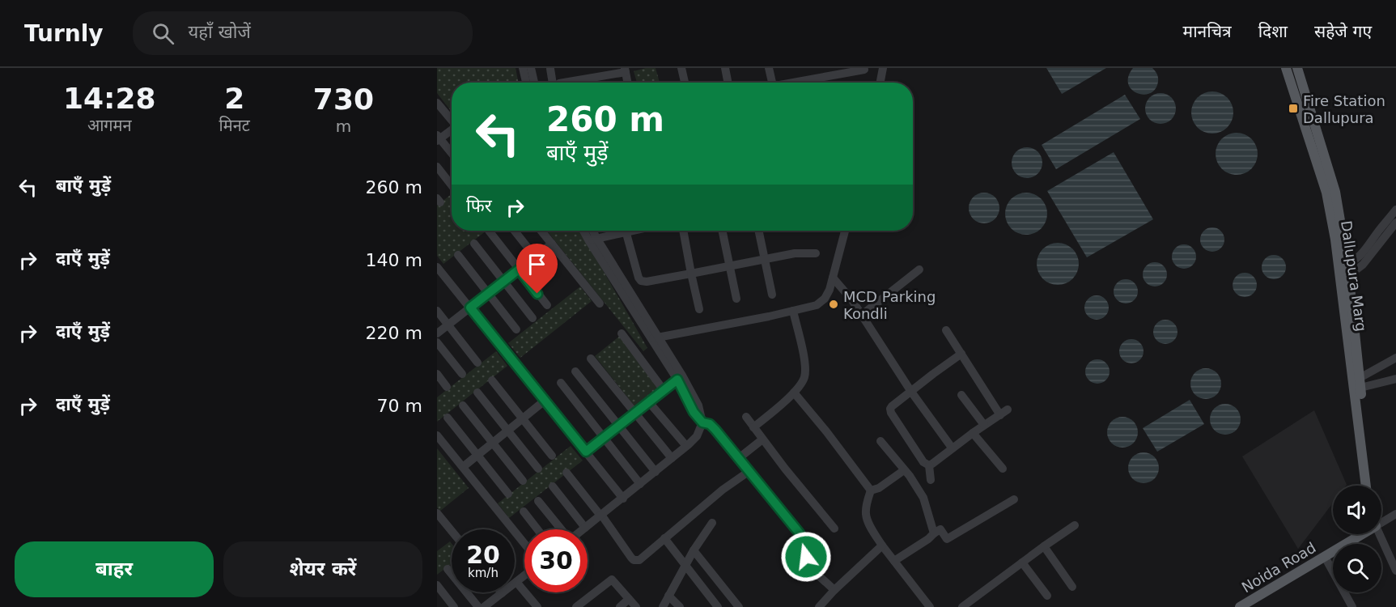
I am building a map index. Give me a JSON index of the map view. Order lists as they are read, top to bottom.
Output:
{
  "streets": {
    "main road": ["Dallupura Marg", "Noida Road"]
  },
  "places": {
    "transit": ["Fire Station Dallupura"],
    "other": ["MCD Parking Kondli"]
  },
  "page": {
    "header": "Turnly",
    "search": "यहाँ खोजें",
    "nav": ["मानचित्र", "दिशा", "सहेजे गए"],
    "eta": [
      "14:28",
      "आगमन",
      "2",
      "मिनट",
      "730",
      "m"
    ],
    "turn": ["260 m", "बाएँ मुड़ें"],
    "list": [
      {
        "name": "बाएँ मुड़ें",
        "value": "260 m"
      },
      {
        "name": "दाएँ मुड़ें",
        "value": "140 m"
      },
      {
        "name": "दाएँ मुड़ें",
        "value": "220 m"
      },
      {
        "name": "दाएँ मुड़ें",
        "value": "70 m"
      }
    ],
    "then": "फिर",
    "speed": "20 km/h",
    "limit": "30",
    "buttons": ["बाहर", "शेयर करें"]
  }
}
